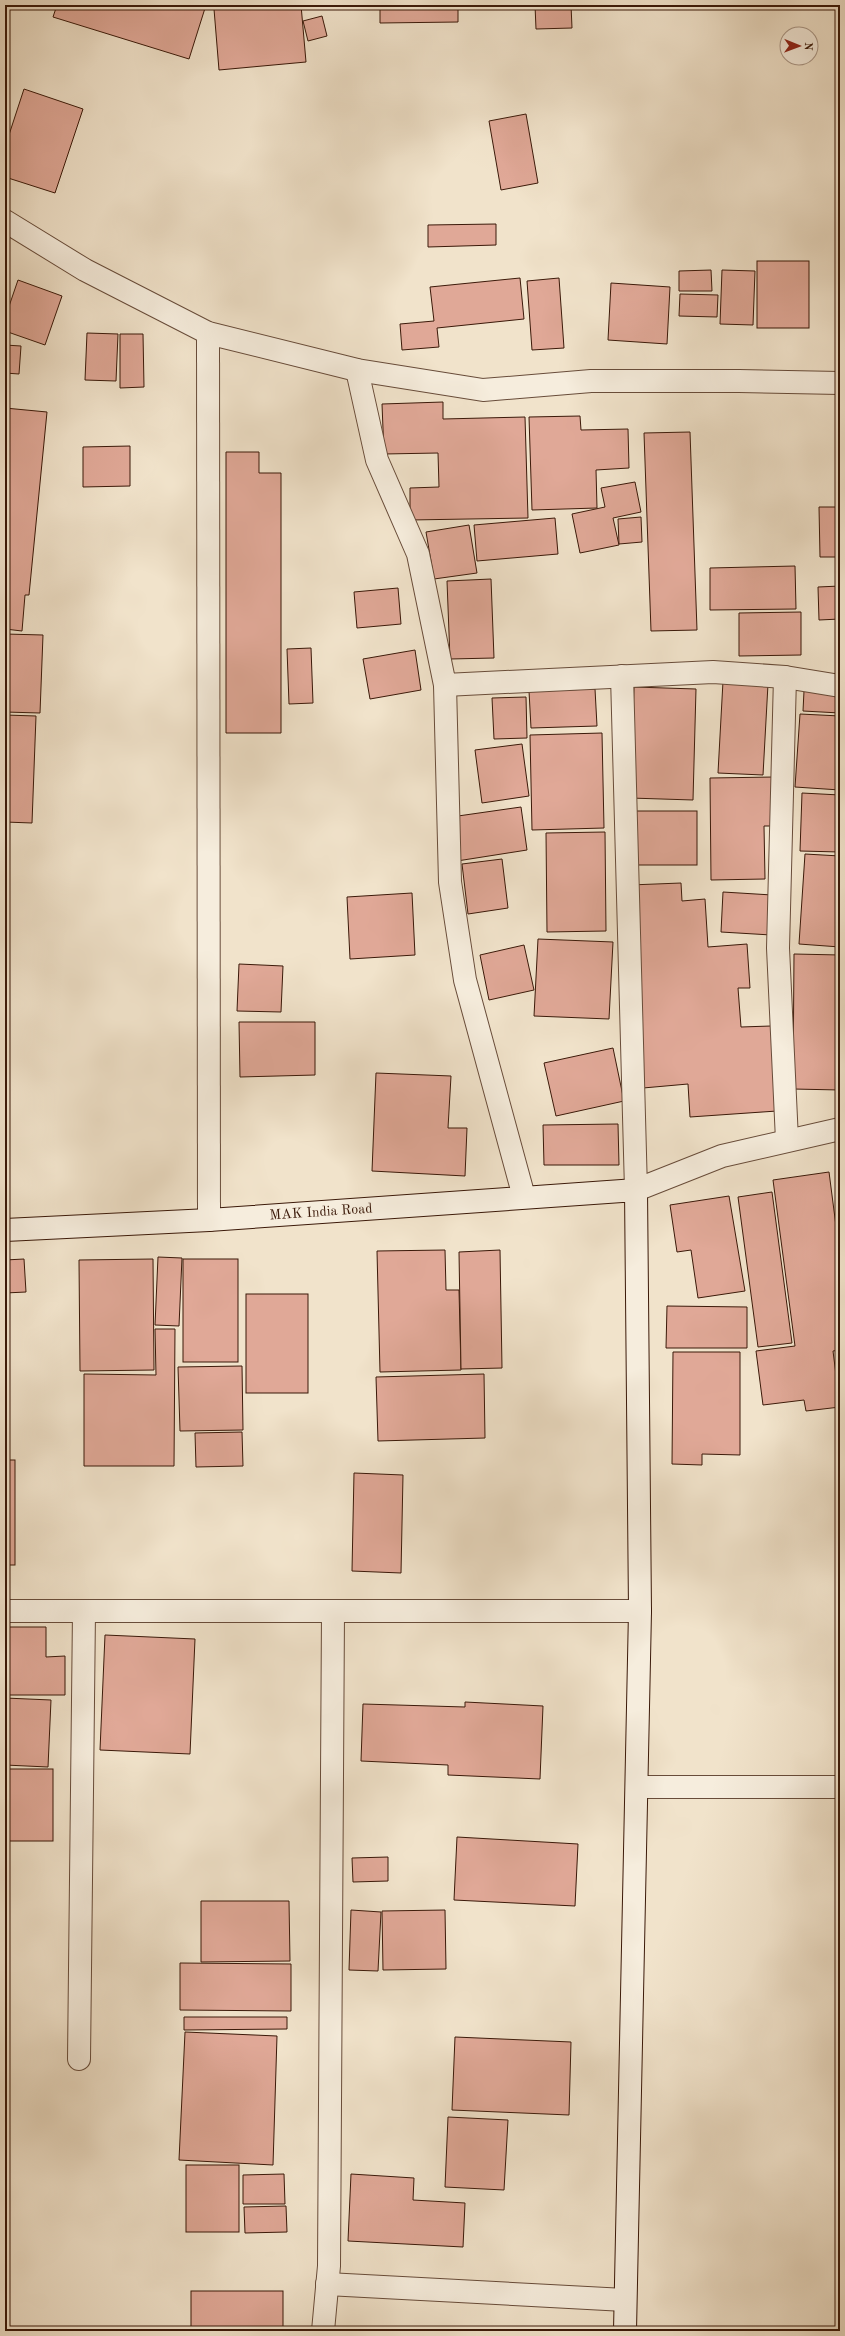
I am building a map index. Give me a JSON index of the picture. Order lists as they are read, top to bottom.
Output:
{
  "streets": {
    "street": ["MAK India Road"]
  },
  "north": "right"
}
